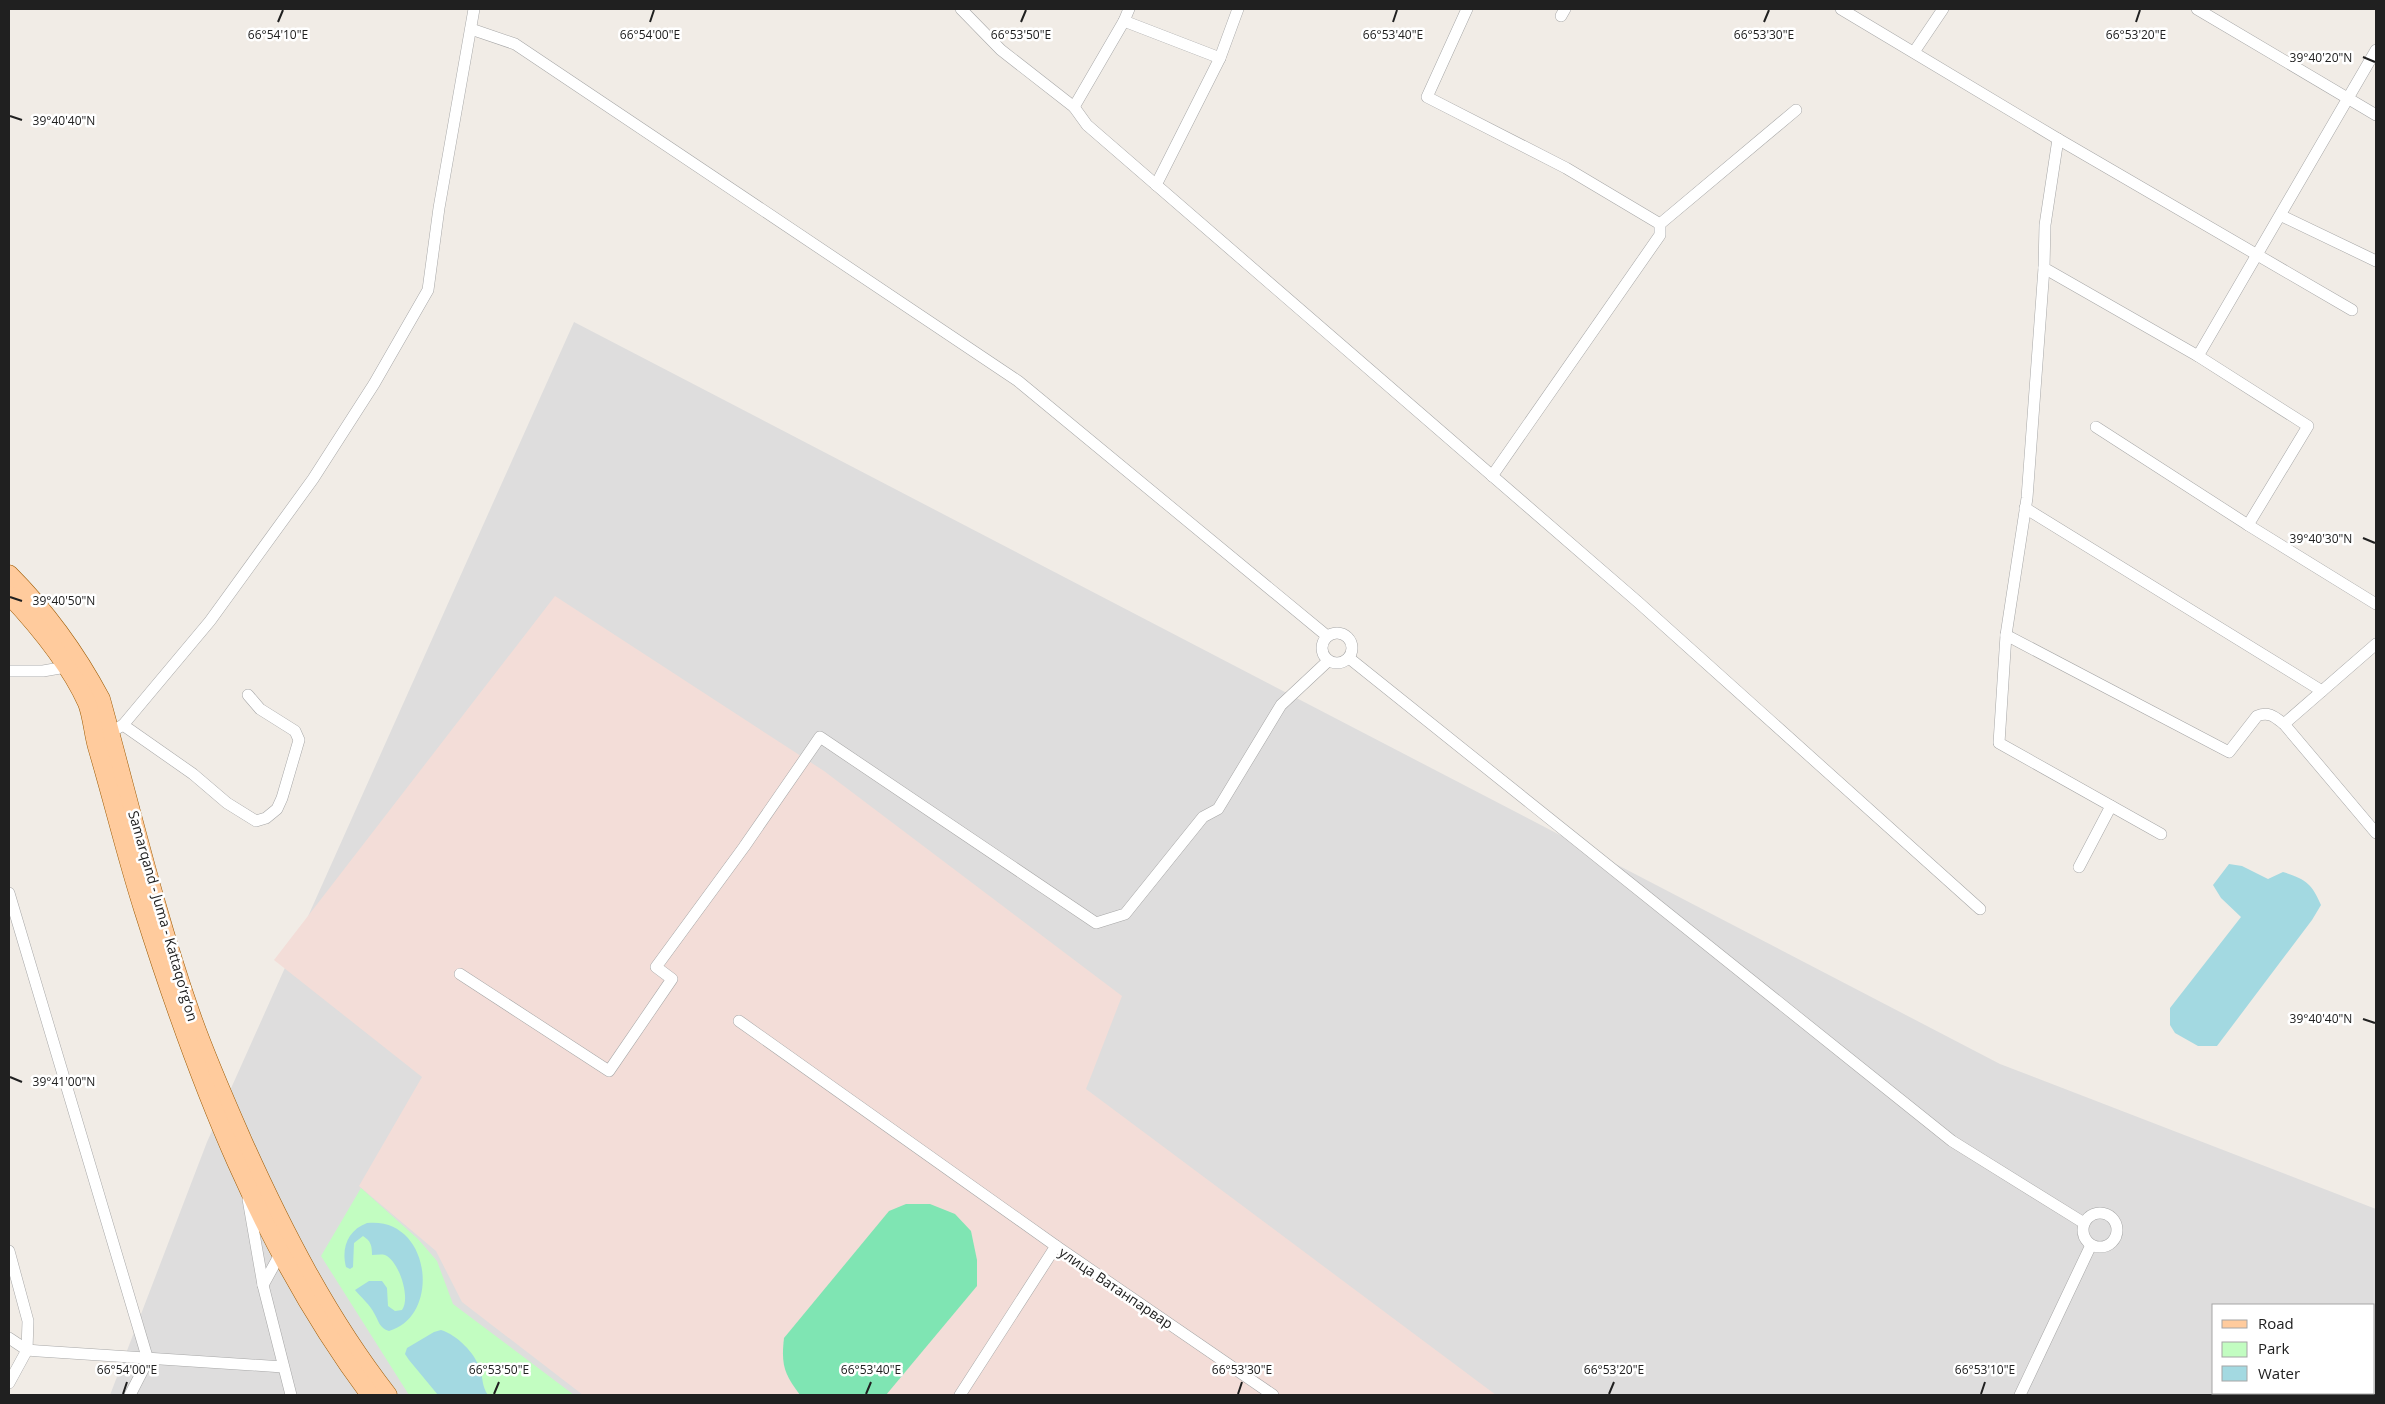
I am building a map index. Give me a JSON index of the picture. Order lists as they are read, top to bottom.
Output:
{
  "streets": {
    "main road": ["Samarqand - Juma - Kattaqo‘rg‘on"],
    "street": ["улица Ватанпарвар"]
  },
  "legend": ["Road", "Park", "Water"],
  "coordinates": [
    "66°54'10\"E",
    "66°54'00\"E",
    "66°53'50\"E",
    "66°53'20\"E",
    "66°53'40\"E",
    "66°53'30\"E",
    "39°40'20\"N",
    "39°40'40\"N",
    "39°40'30\"N",
    "39°40'50\"N",
    "39°41'00\"N",
    "66°53'10\"E"
  ]
}
